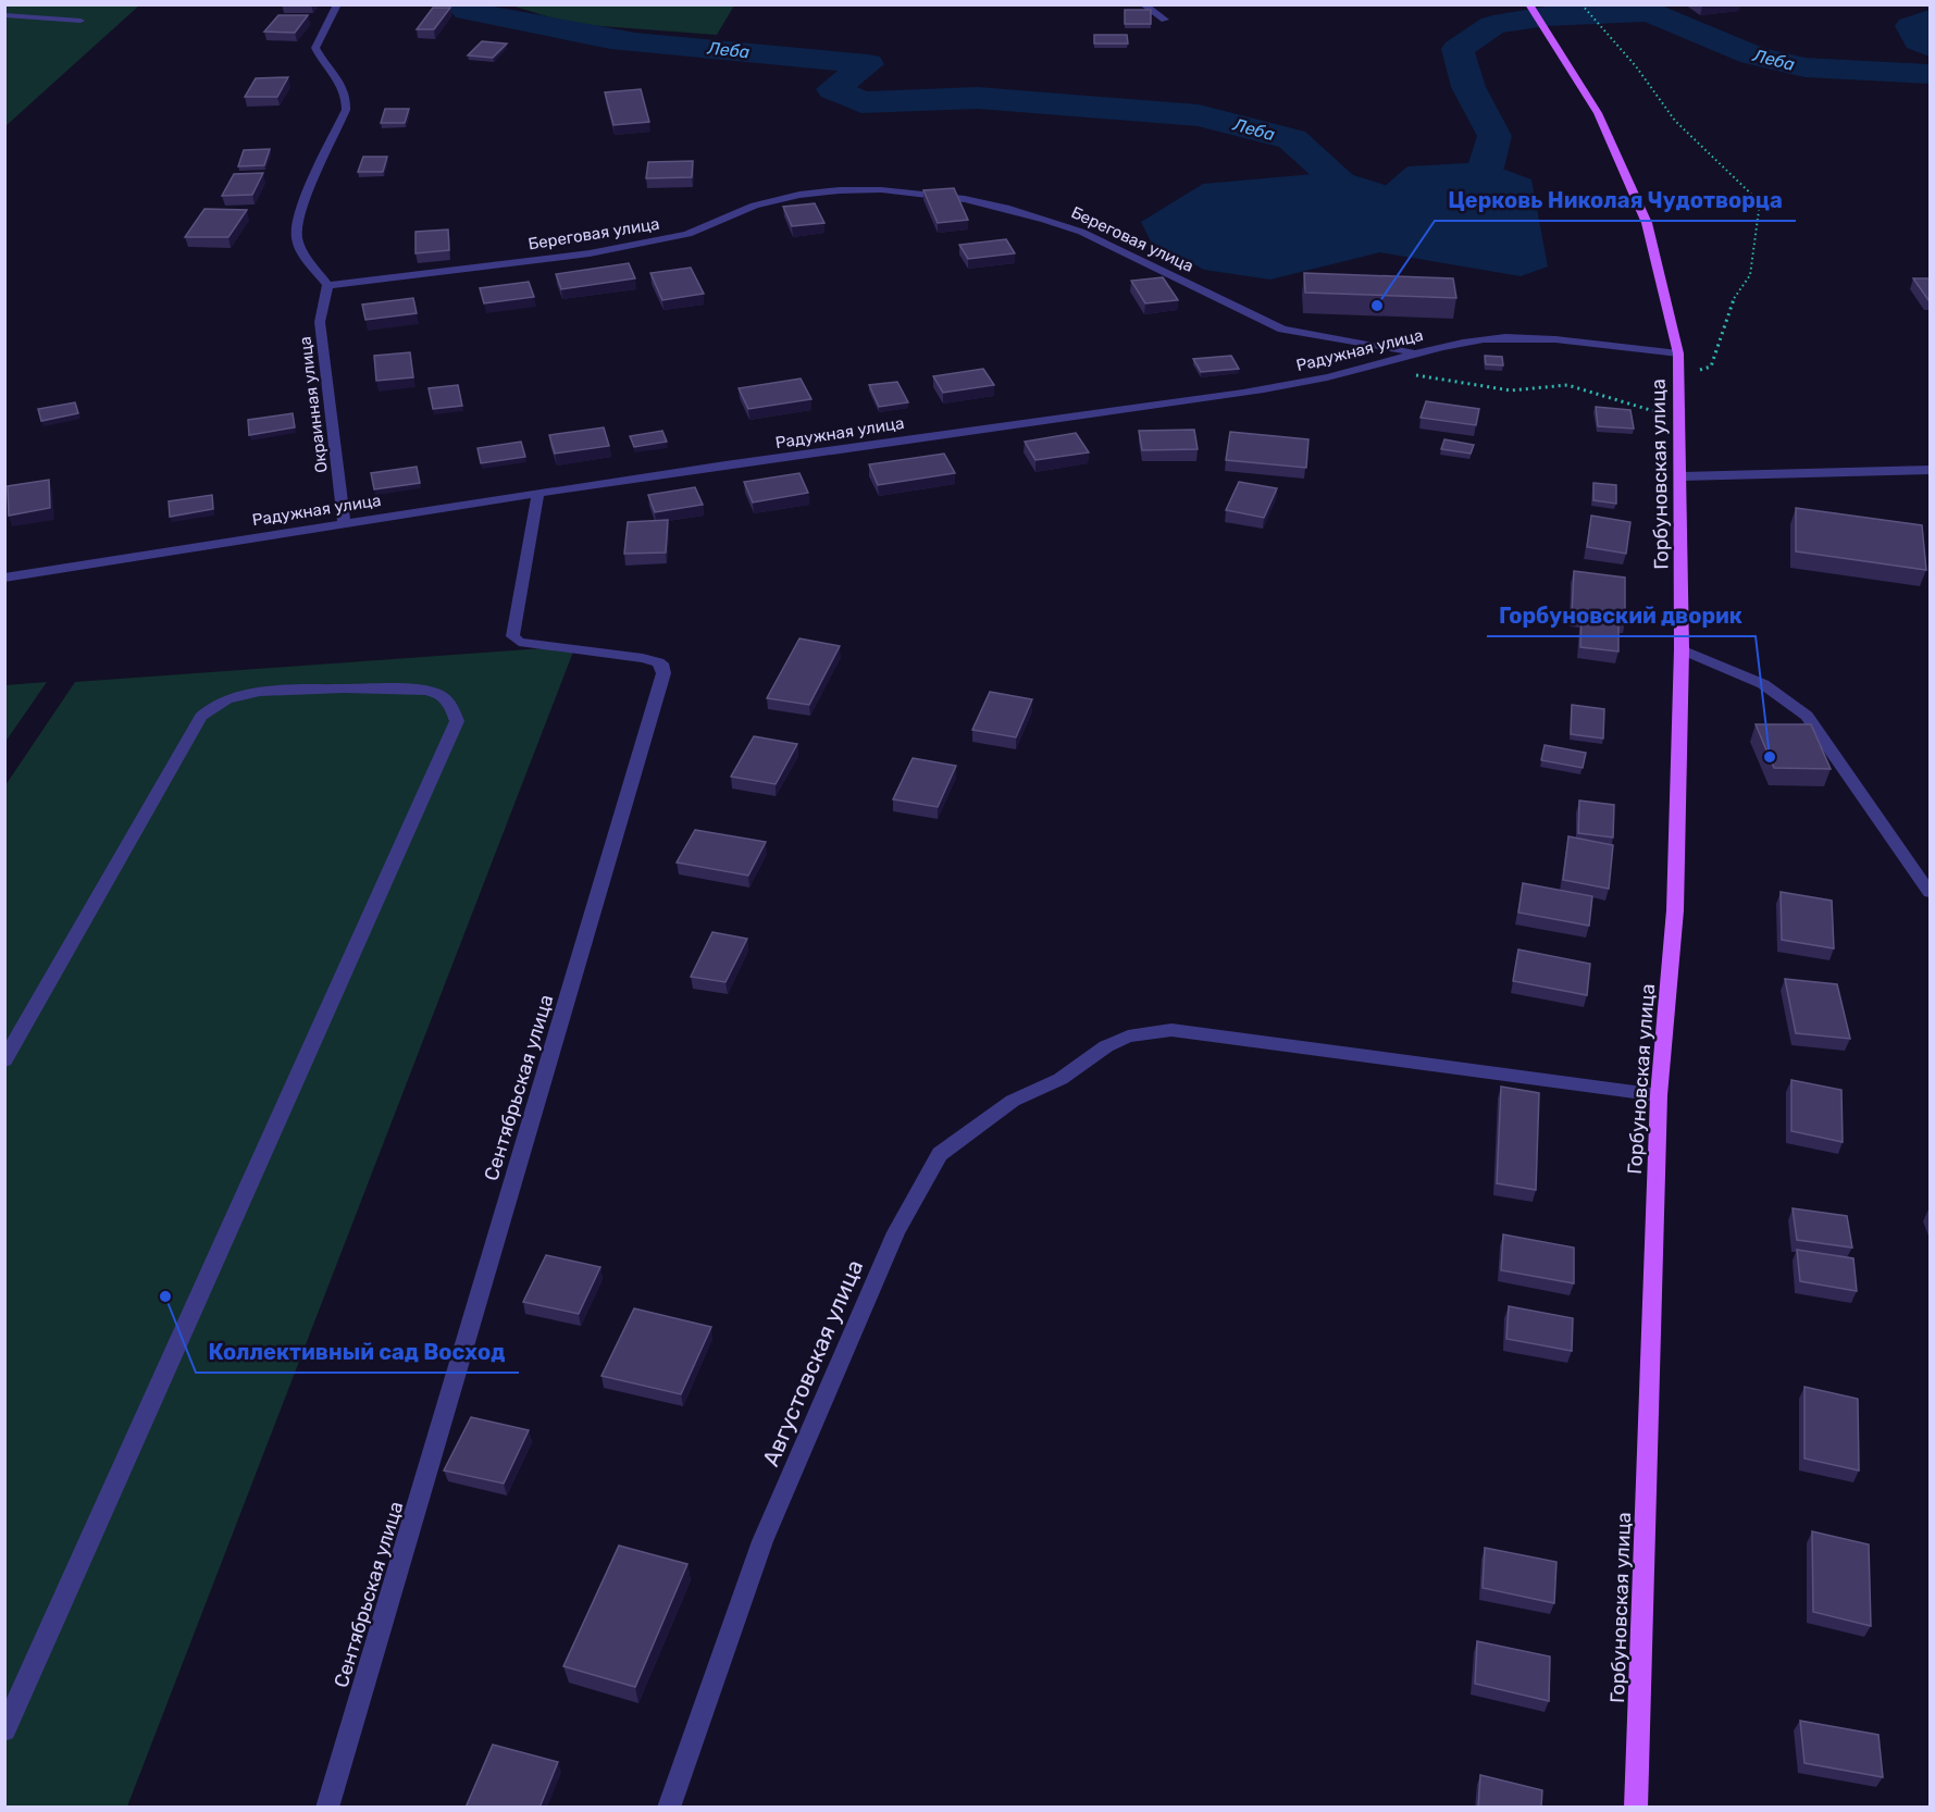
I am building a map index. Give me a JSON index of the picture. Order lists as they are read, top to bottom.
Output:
{
  "streets": {
    "main road": ["Горбуновская улица"],
    "street": [
      "Береговая улица",
      "Радужная улица",
      "Окраинная улица",
      "Сентябрьская улица",
      "Августовская улица"
    ]
  },
  "crossings": [
    ["Береговая улица", "Радужная улица"],
    ["Береговая улица", "Окраинная улица"],
    ["Радужная улица", "Окраинная улица"],
    ["Радужная улица", "Горбуновская улица"],
    ["Радужная улица", "Сентябрьская улица"],
    ["Горбуновская улица", "Августовская улица"]
  ],
  "water": ["Леба"],
  "places": ["Церковь Николая Чудотворца", "Горбуновский дворик", "Коллективный сад Восход"]
}
